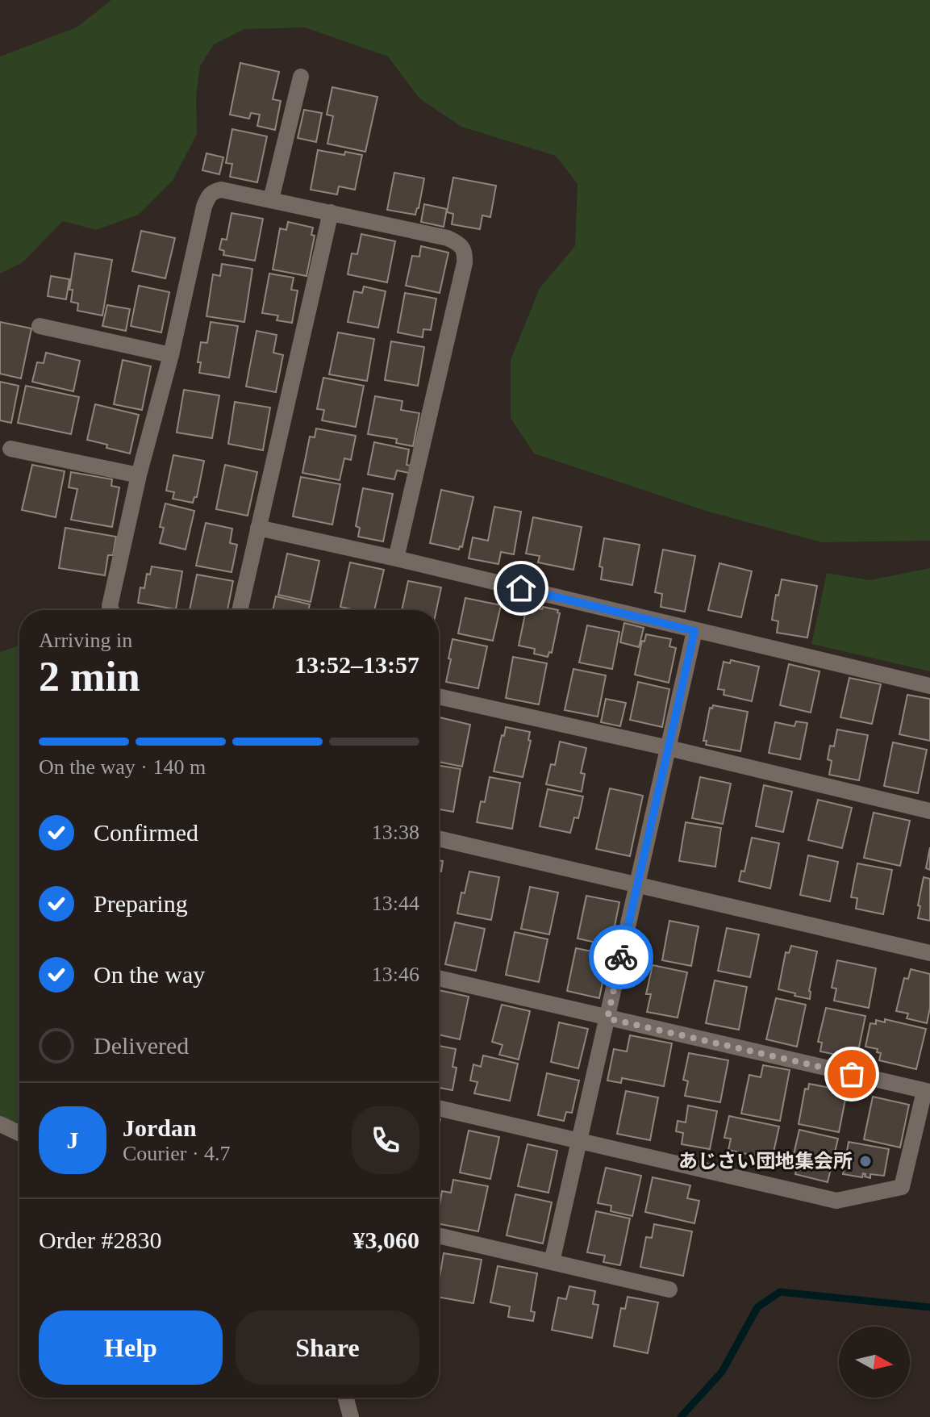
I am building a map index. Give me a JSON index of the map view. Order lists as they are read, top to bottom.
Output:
{
  "places": ["あじさい団地集会所"],
  "north": "right",
  "page": {
    "heading": ["2 min", "Arriving in", "13:52–13:57"],
    "panel": [
      "Jordan",
      "Courier · 4.7",
      "Order #2830",
      "¥3,060"
    ],
    "bar": "On the way · 140 m",
    "list": [
      ["Confirmed", "13:38"],
      ["Preparing", "13:44"],
      ["On the way", "13:46"],
      "Delivered"
    ],
    "round": "J",
    "buttons": ["Help", "Share"]
  }
}
